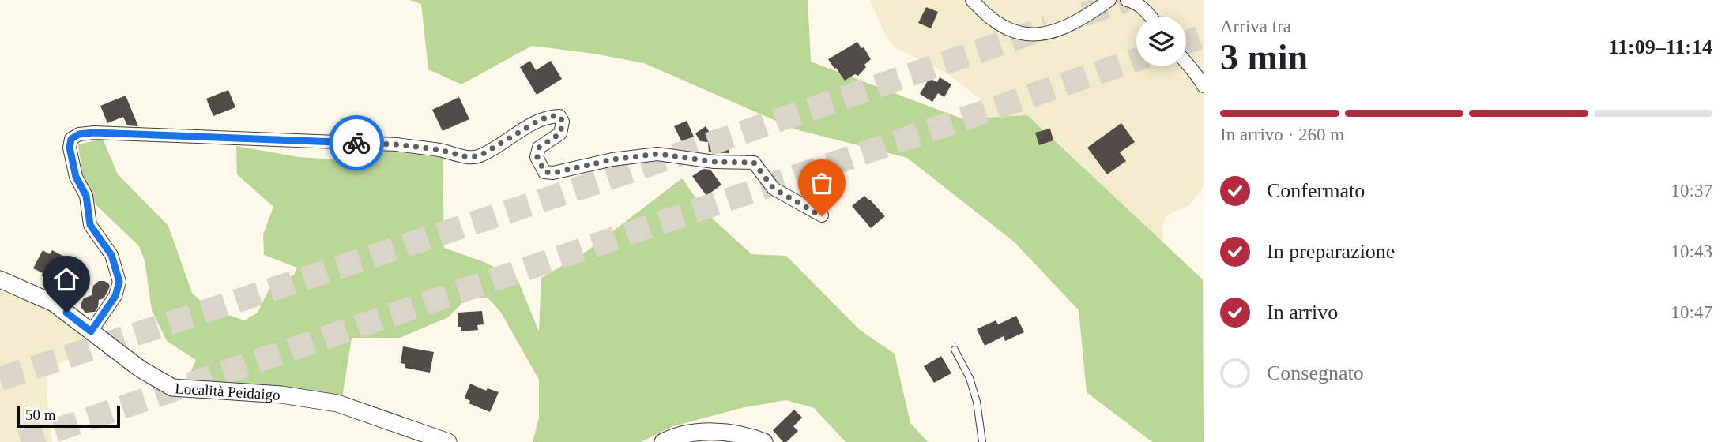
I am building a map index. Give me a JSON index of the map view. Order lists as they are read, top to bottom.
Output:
{
  "streets": {
    "street": ["Località Peidaigo"]
  },
  "scale_bar": "50 m",
  "page": {
    "heading": ["3 min", "Arriva tra", "11:09–11:14"],
    "bar": "In arrivo · 260 m",
    "list": [
      ["Confermato", "10:37"],
      ["In preparazione", "10:43"],
      ["In arrivo", "10:47"],
      "Consegnato"
    ],
    "scale": "50 m"
  }
}
